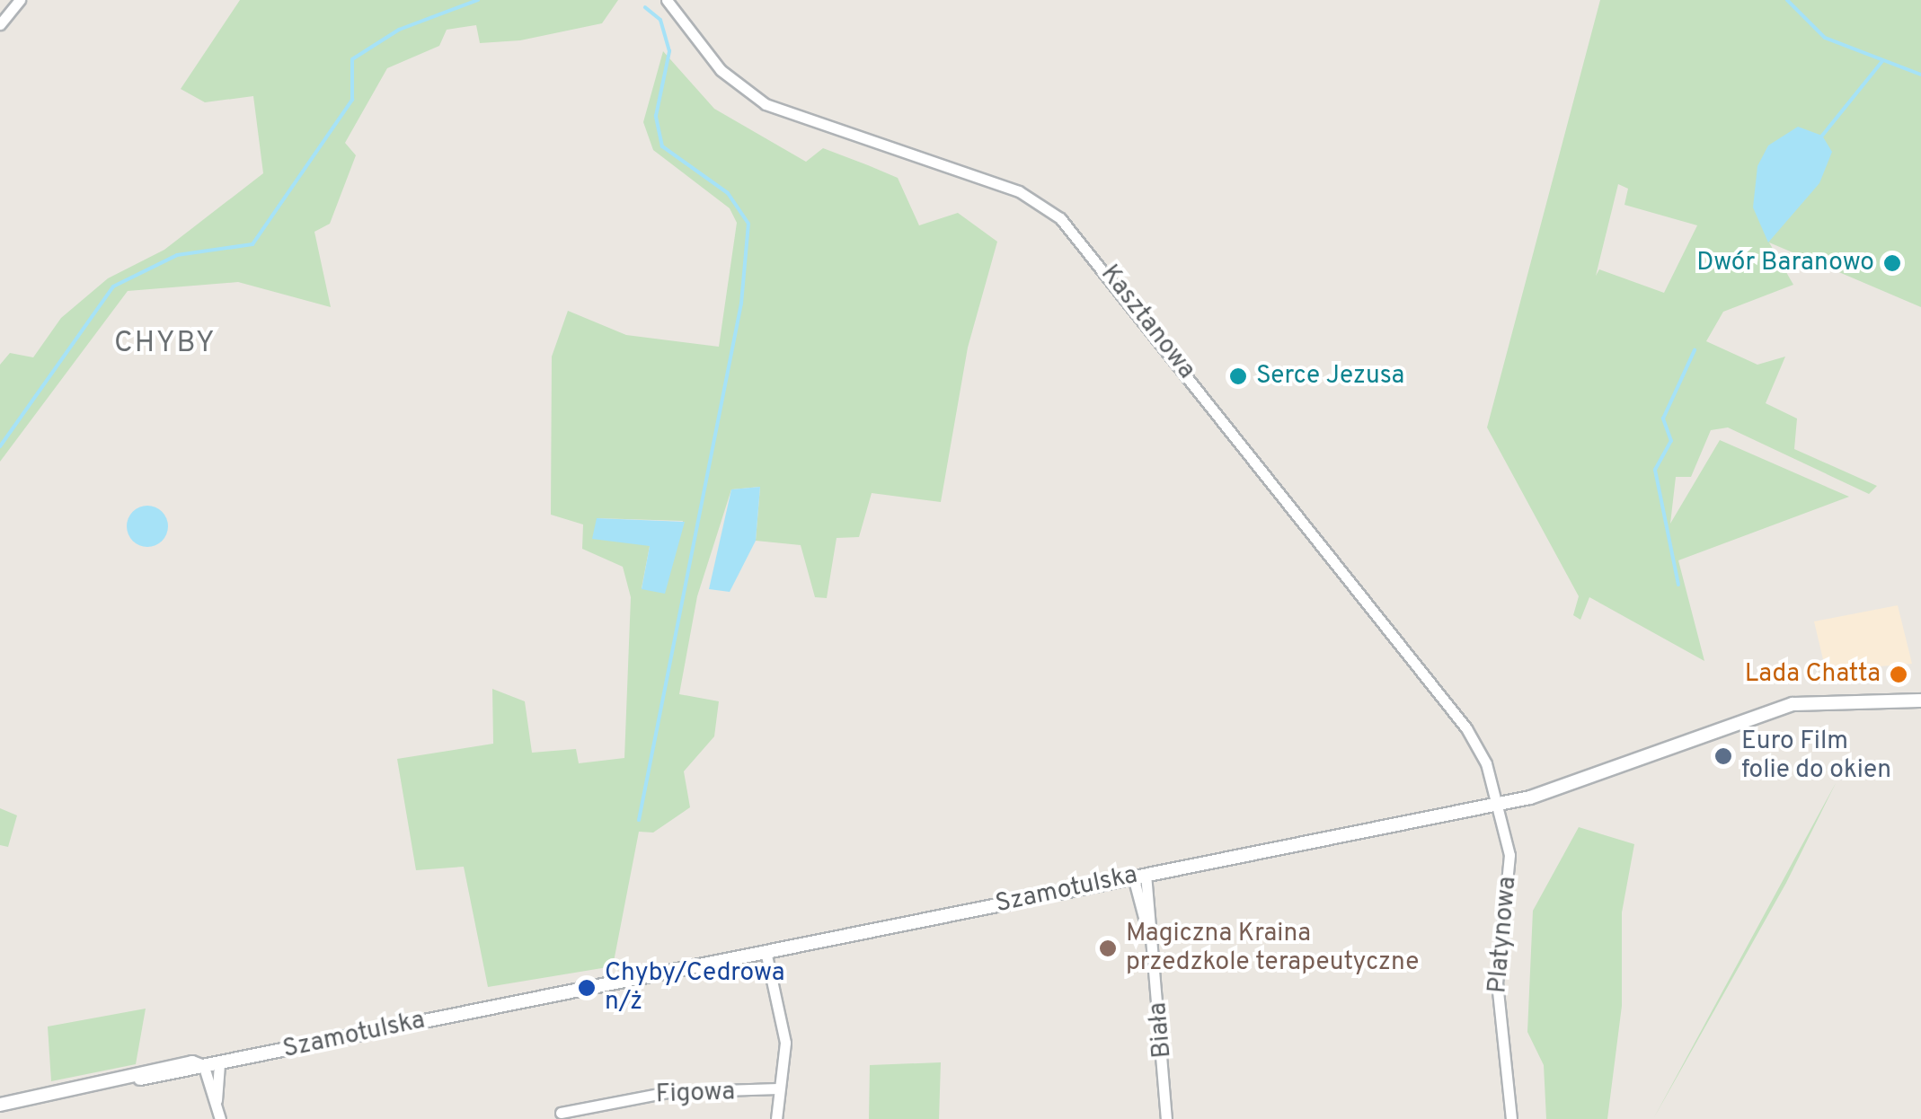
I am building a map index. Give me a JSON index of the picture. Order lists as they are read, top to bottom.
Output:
{
  "streets": {
    "street": [
      "Kasztanowa",
      "Szamotulska",
      "Platynowa",
      "Biała",
      "Figowa"
    ]
  },
  "crossings": [
    ["Kasztanowa", "Szamotulska"],
    ["Kasztanowa", "Platynowa"],
    ["Szamotulska", "Platynowa"],
    ["Szamotulska", "Biała"]
  ],
  "districts": ["CHYBY"],
  "places": [
    "Dwór Baranowo",
    "Serce Jezusa",
    "Lada Chatta",
    "Euro Film folie do okien",
    "Magiczna Kraina przedzkole terapeutyczne",
    "Chyby/Cedrowa n/ż"
  ]
}
